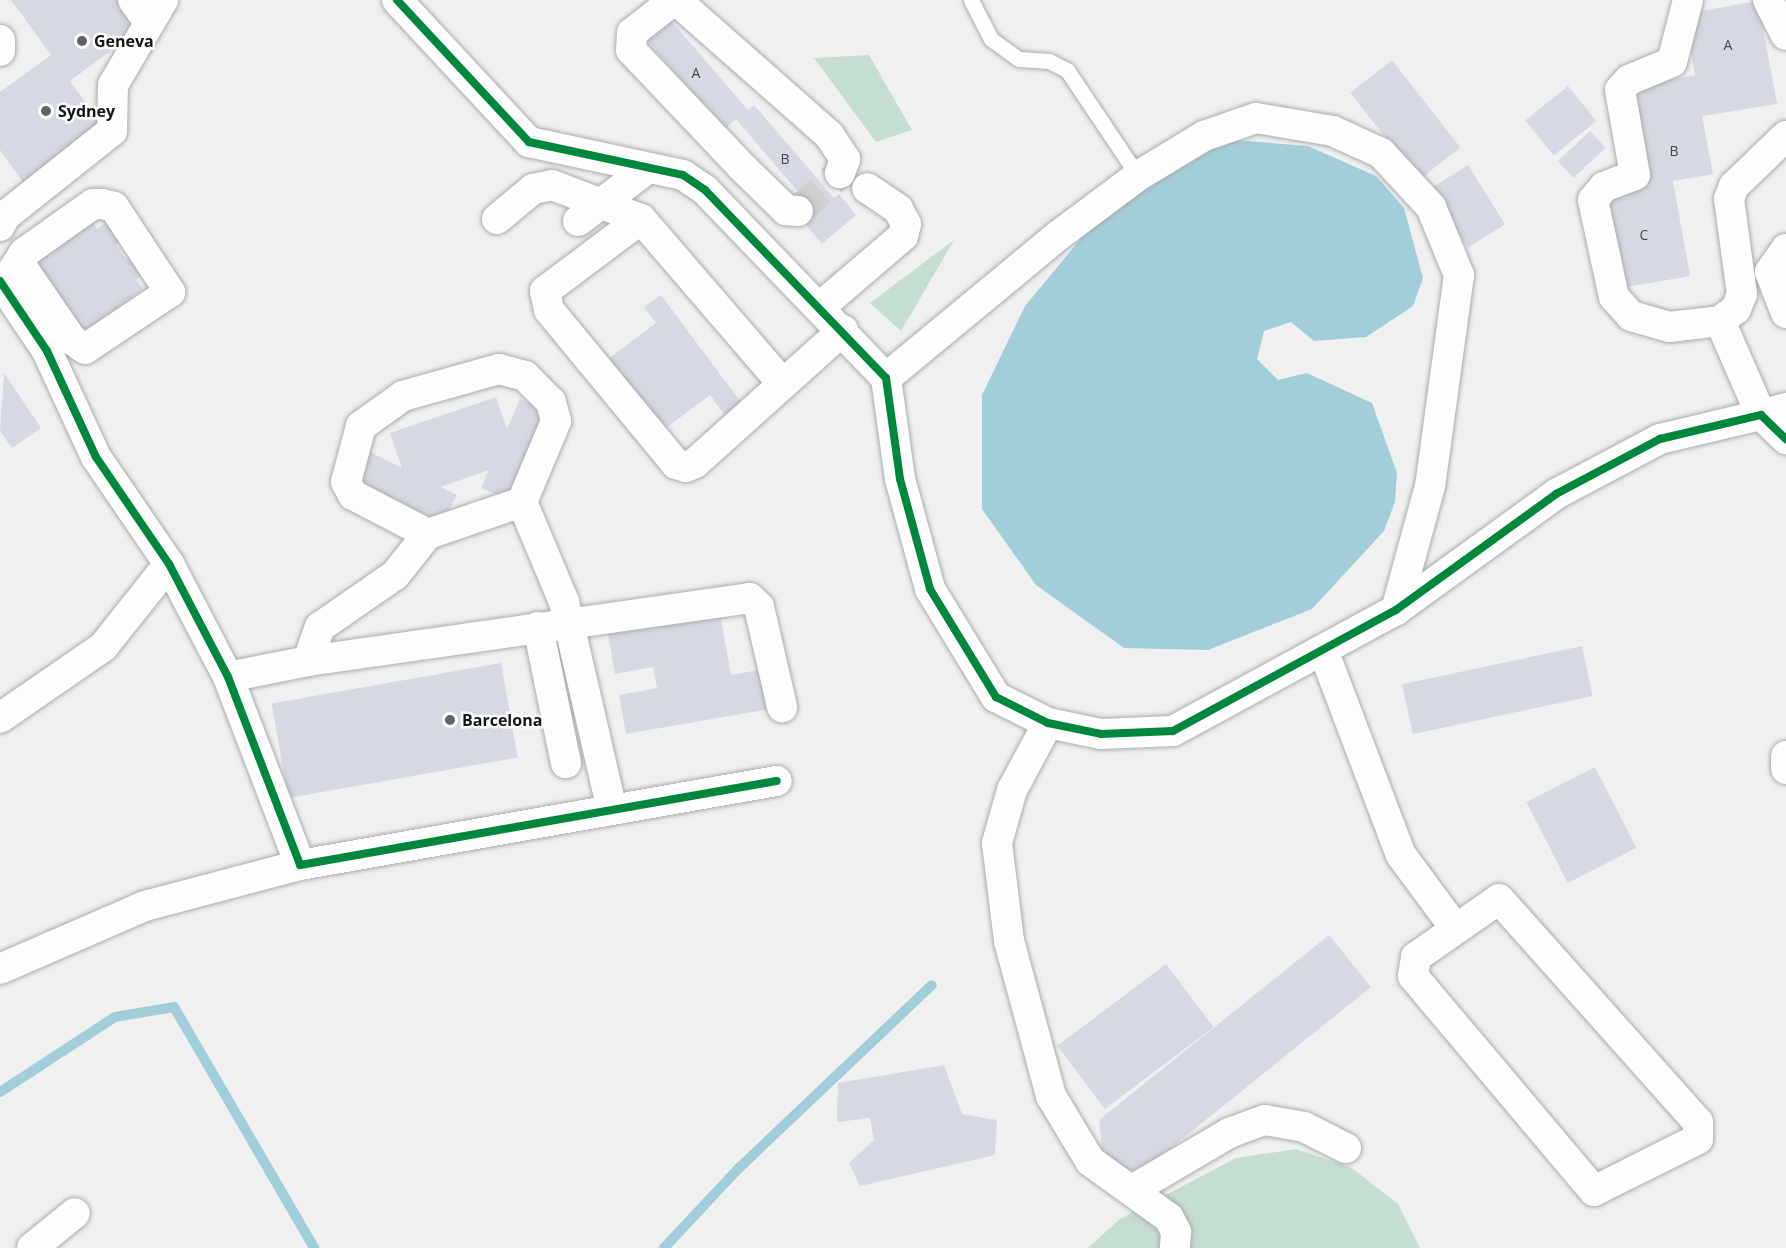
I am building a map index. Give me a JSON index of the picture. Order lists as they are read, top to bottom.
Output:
{
  "places": ["Geneva", "Sydney", "Barcelona"],
  "house_numbers": [
    "A",
    "A",
    "B",
    "B",
    "C"
  ]
}
